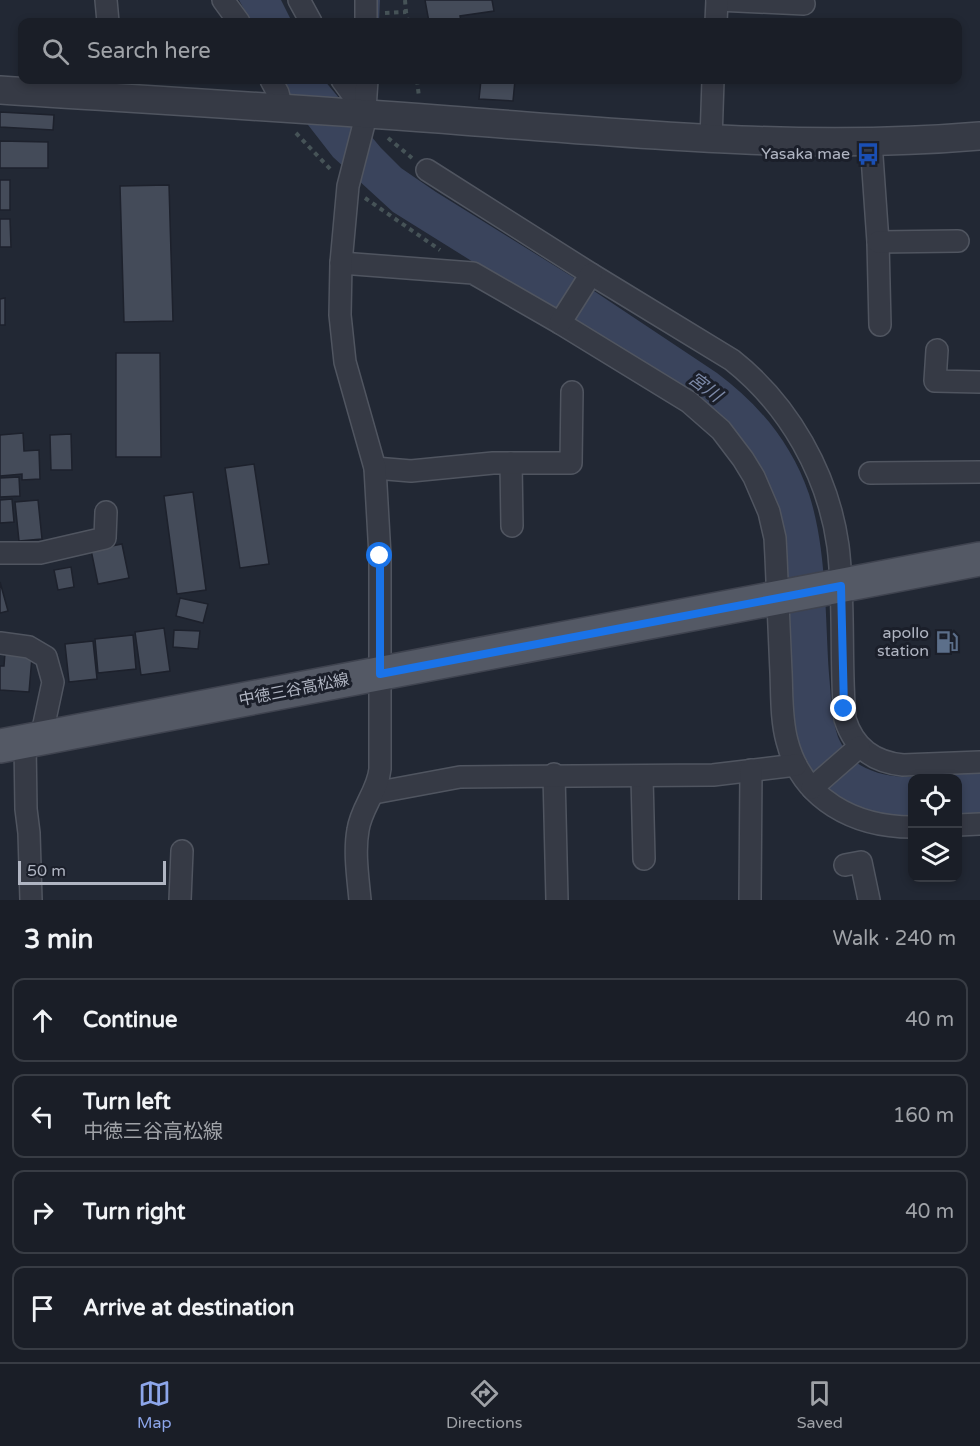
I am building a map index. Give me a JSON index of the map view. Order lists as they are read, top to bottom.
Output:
{
  "streets": {
    "main road": ["中徳三谷高松線"]
  },
  "water": ["宮川"],
  "places": {
    "bus stop": ["Yasaka mae"],
    "fuel station": ["apollo station"]
  },
  "scale_bar": "50 m",
  "page": {
    "search": "Search here",
    "scale": "50 m",
    "heading": ["3 min", "Walk · 240 m"],
    "list": [
      ["Continue", "40 m"],
      ["Turn left", "中徳三谷高松線", "160 m"],
      ["Turn right", "40 m"],
      "Arrive at destination"
    ],
    "nav": ["Map", "Directions", "Saved"]
  }
}
